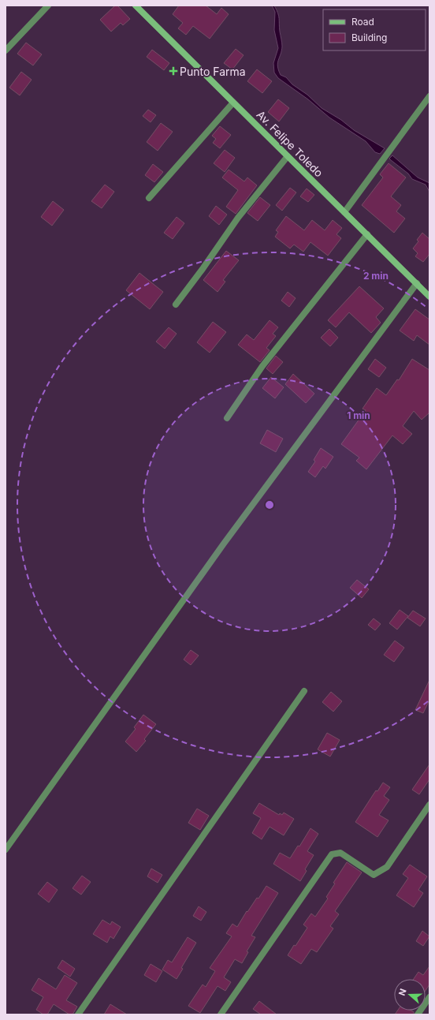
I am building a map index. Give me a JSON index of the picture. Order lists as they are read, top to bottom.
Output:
{
  "streets": {
    "main road": ["Av. Felipe Toledo"]
  },
  "places": {
    "health": ["Punto Farma"]
  },
  "legend": ["Road", "Building"],
  "north": "left",
  "rings": ["2 min", "1 min"]
}
